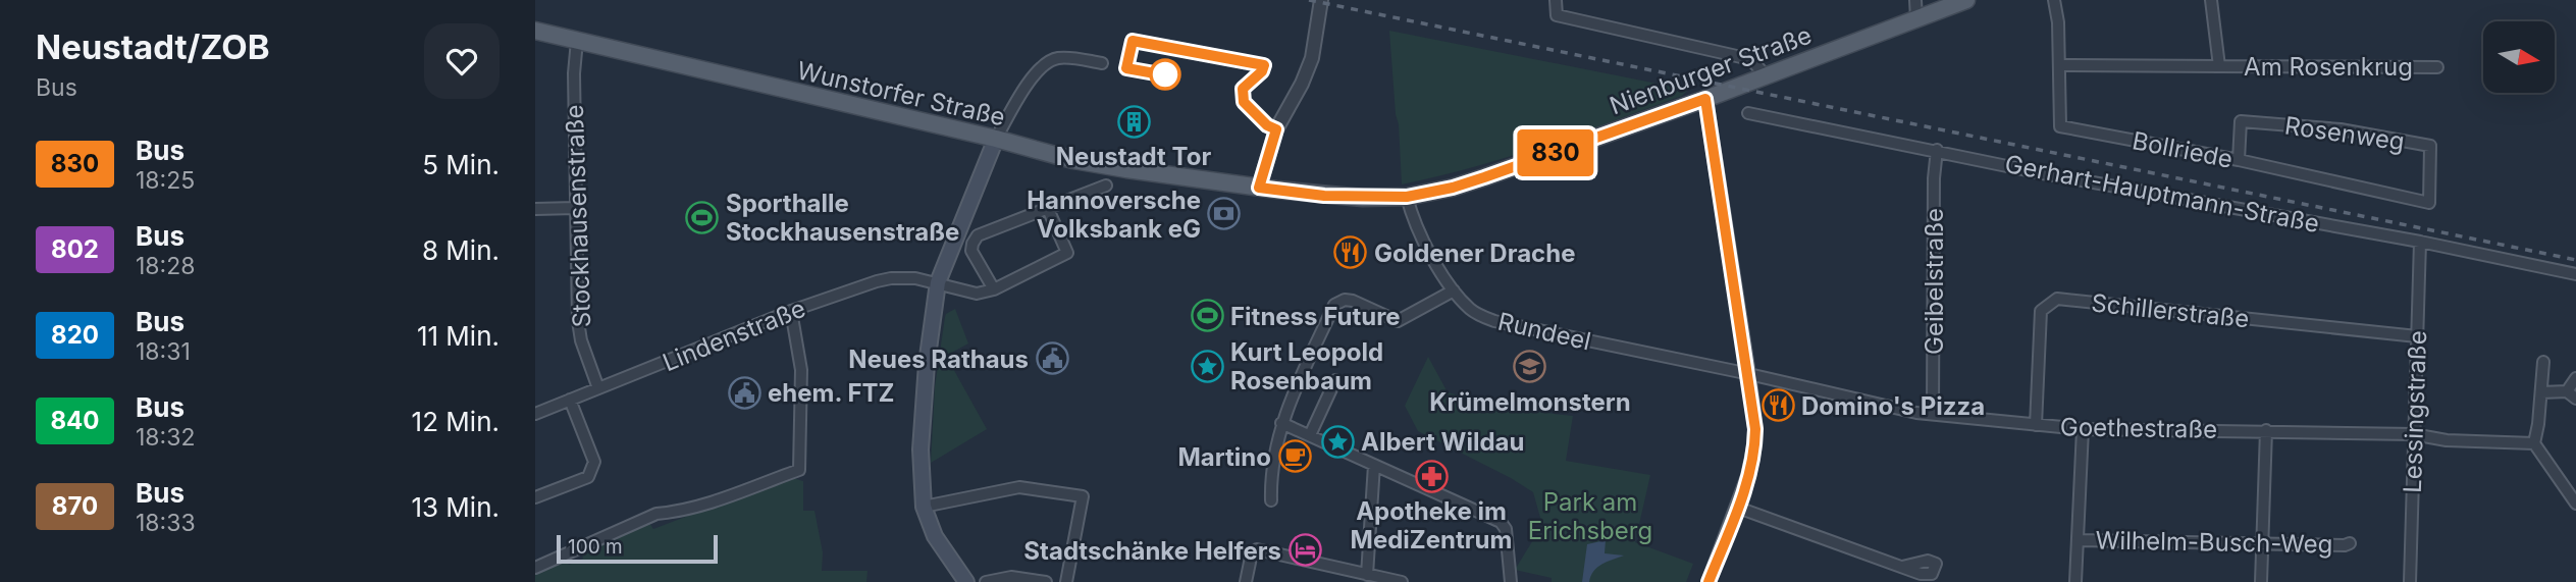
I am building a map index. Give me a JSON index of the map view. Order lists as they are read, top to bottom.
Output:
{
  "streets": {
    "main road": ["Nienburger Straße", "Wunstorfer Straße"],
    "street": [
      "Am Rosenkrug",
      "Rosenweg",
      "Bollriede",
      "Gerhart-Hauptmann-Straße",
      "Stockhausenstraße",
      "Geibelstraße",
      "Schillerstraße",
      "Rundeel",
      "Lindenstraße",
      "Lessingstraße",
      "Goethestraße",
      "Wilhelm-Busch-Weg"
    ]
  },
  "crossings": [
    ["Am Rosenkrug", "Bollriede"],
    ["Nienburger Straße", "Wunstorfer Straße"],
    ["Nienburger Straße", "Rundeel"],
    ["Wunstorfer Straße", "Stockhausenstraße"],
    ["Rosenweg", "Bollriede"],
    ["Gerhart-Hauptmann-Straße", "Geibelstraße"],
    ["Gerhart-Hauptmann-Straße", "Lessingstraße"],
    ["Stockhausenstraße", "Lindenstraße"],
    ["Geibelstraße", "Goethestraße"],
    ["Schillerstraße", "Lessingstraße"],
    ["Schillerstraße", "Goethestraße"],
    ["Rundeel", "Goethestraße"],
    ["Lessingstraße", "Goethestraße"]
  ],
  "parks": ["Park am Erichsberg"],
  "places": {
    "building": ["Neustadt Tor"],
    "bank": ["Hannoversche Volksbank eG"],
    "sports": ["Sporthalle Stockhausenstraße", "Fitness Future"],
    "restaurant": ["Goldener Drache", "Domino's Pizza"],
    "public building": ["Neues Rathaus", "ehem. FTZ"],
    "place": ["Kurt Leopold Rosenbaum", "Albert Wildau"],
    "school or university": ["Krümelmonstern"],
    "cafe": ["Martino"],
    "pharmacy": ["Apotheke im MediZentrum"],
    "hotel": ["Stadtschänke Helfers"]
  },
  "lines": ["bus line 830"],
  "scale_bar": "100 m",
  "north": "right",
  "page": {
    "heading": ["Neustadt/ZOB", "Bus"],
    "on_map": "830",
    "list": [
      {
        "mark": "830",
        "name": "Bus",
        "note": "18:25",
        "value": "5 Min."
      },
      {
        "mark": "802",
        "name": "Bus",
        "note": "18:28",
        "value": "8 Min."
      },
      {
        "mark": "820",
        "name": "Bus",
        "note": "18:31",
        "value": "11 Min."
      },
      {
        "mark": "840",
        "name": "Bus",
        "note": "18:32",
        "value": "12 Min."
      },
      {
        "mark": "870",
        "name": "Bus",
        "note": "18:33",
        "value": "13 Min."
      }
    ],
    "scale": "100 m"
  }
}
